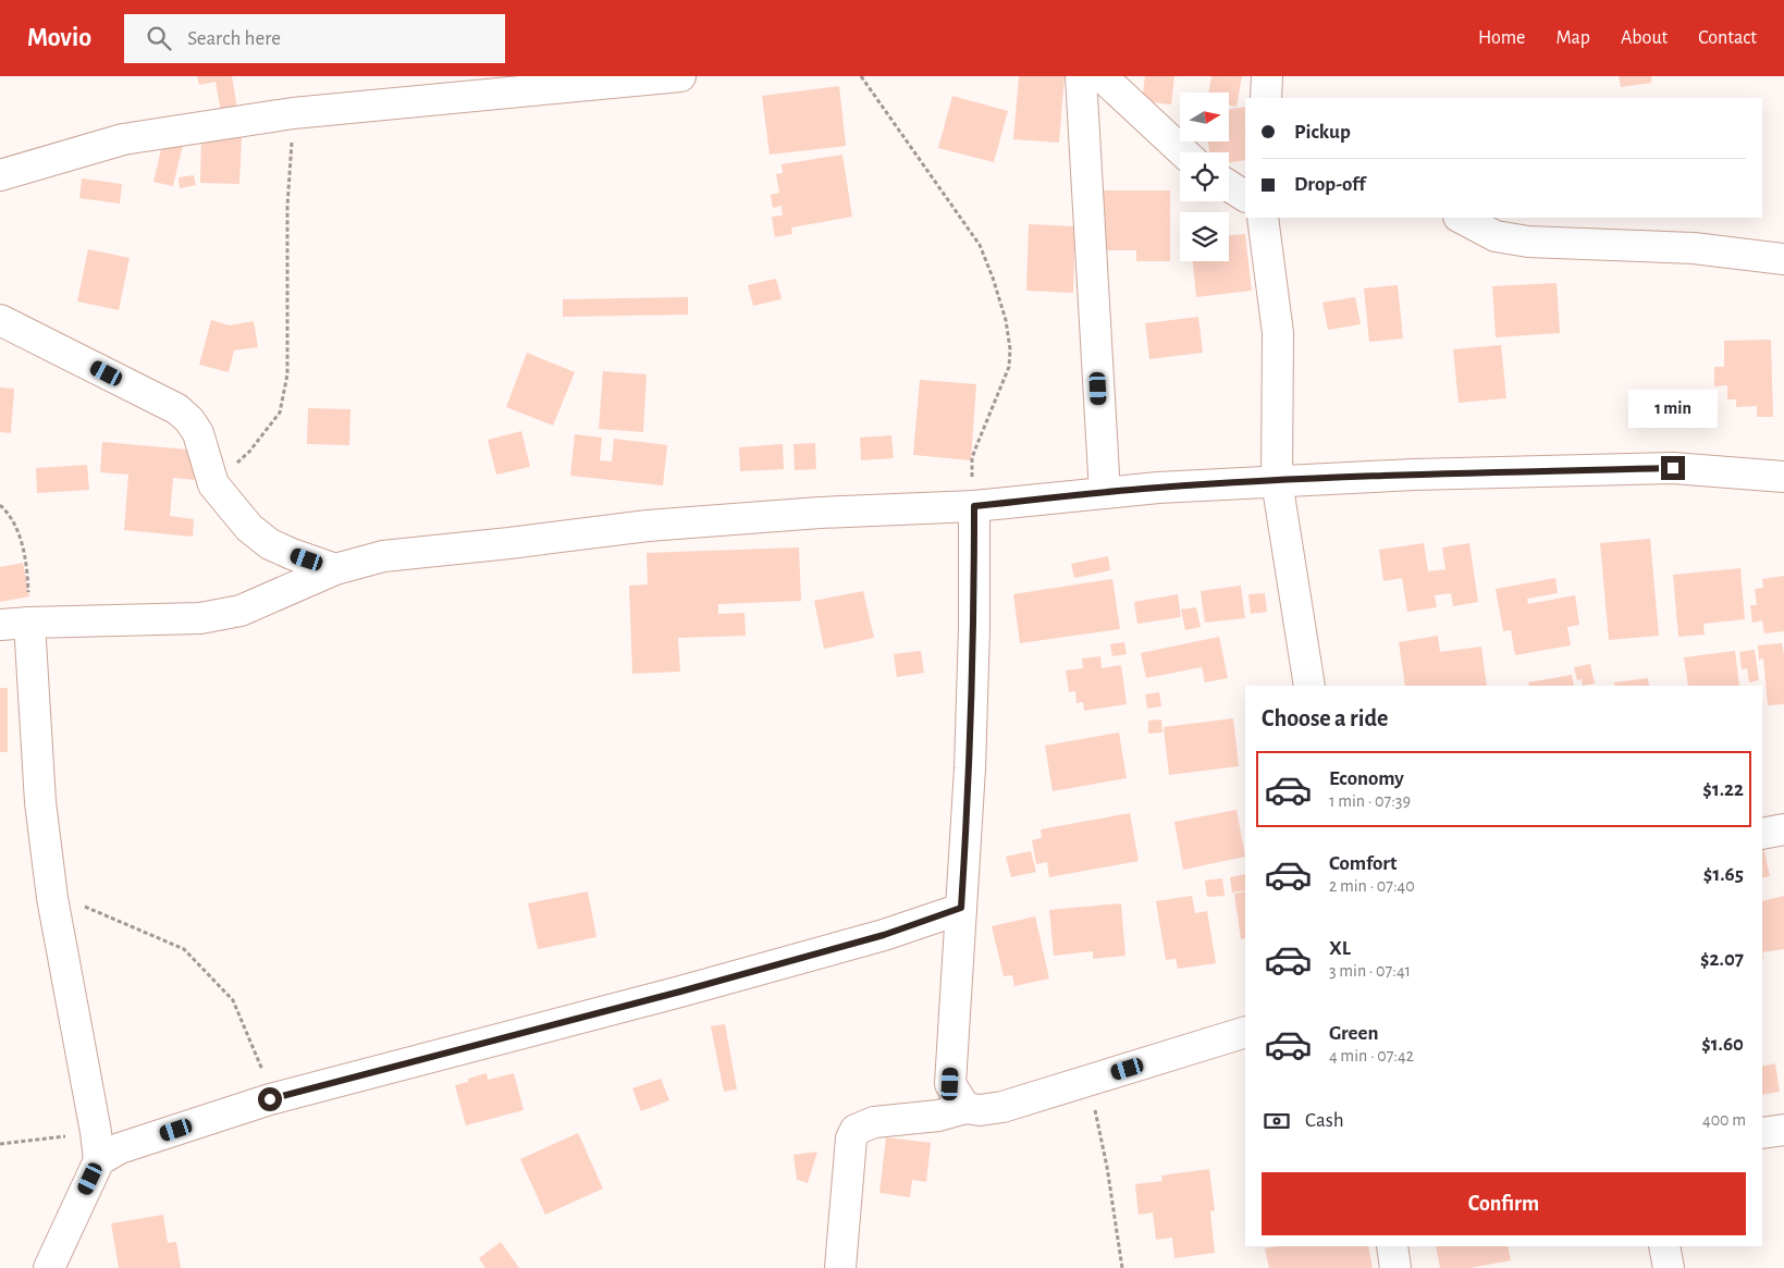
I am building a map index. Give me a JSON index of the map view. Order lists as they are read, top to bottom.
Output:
{
  "north": "right",
  "page": {
    "header": "Movio",
    "search": "Search here",
    "nav": [
      "Home",
      "Map",
      "About",
      "Contact"
    ],
    "banner": ["Pickup", "Drop-off"],
    "bubble": "1 min",
    "heading": "Choose a ride",
    "list": [
      {
        "name": "Economy",
        "note": "1 min · 07:39",
        "value": "$1.22"
      },
      {
        "name": "Comfort",
        "note": "2 min · 07:40",
        "value": "$1.65"
      },
      {
        "name": "XL",
        "note": "3 min · 07:41",
        "value": "$2.07"
      },
      {
        "name": "Green",
        "note": "4 min · 07:42",
        "value": "$1.60"
      }
    ],
    "pay": ["Cash", "400 m"],
    "buttons": "Confirm"
  }
}
